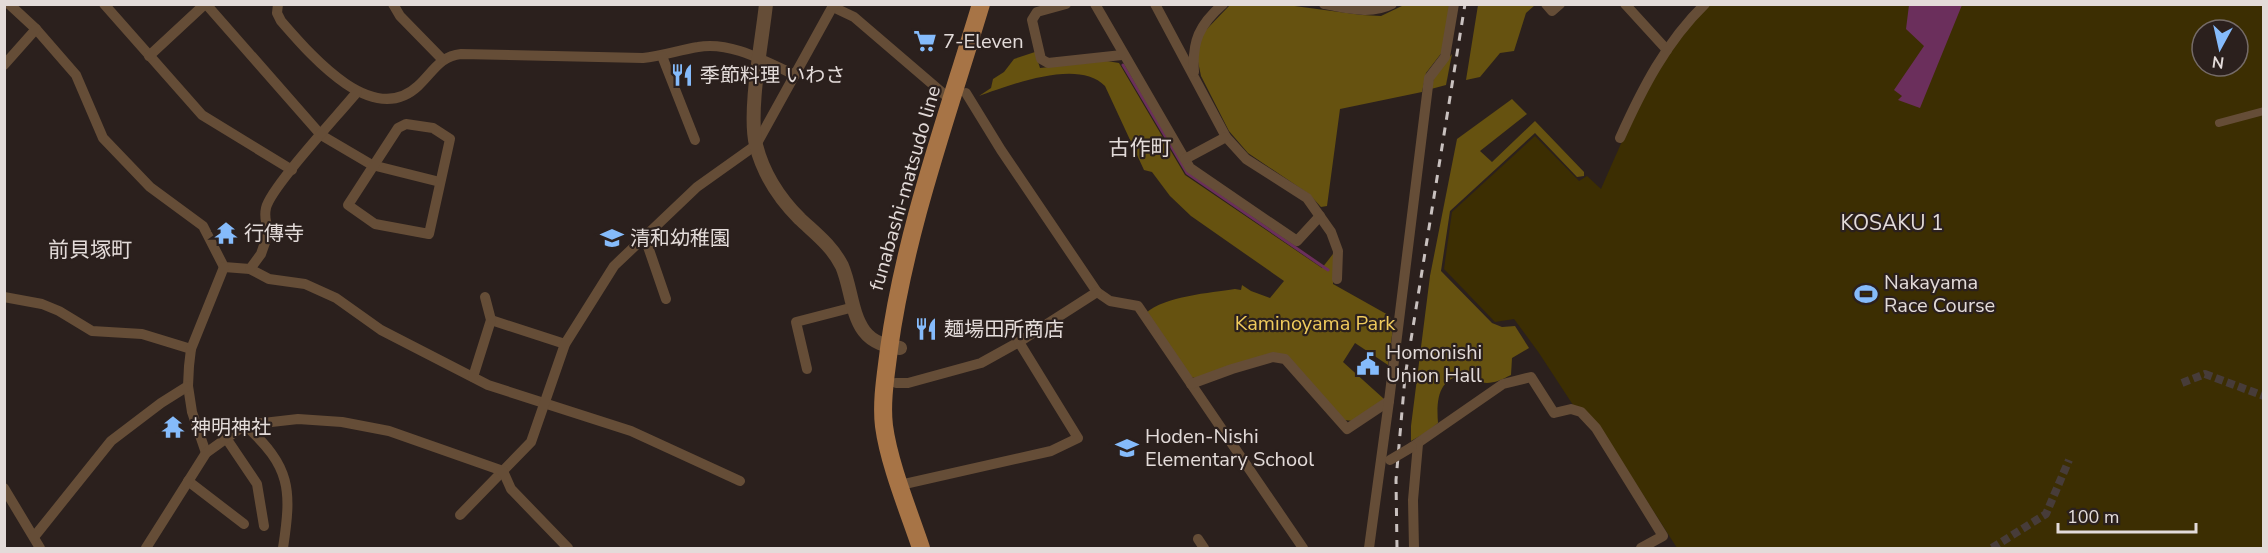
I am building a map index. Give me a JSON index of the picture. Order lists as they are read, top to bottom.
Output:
{
  "streets": {
    "main road": ["funabashi-matsudo line"]
  },
  "districts": ["古作町", "KOSAKU 1", "前貝塚町"],
  "parks": ["Kaminoyama Park"],
  "places": {
    "supermarket": ["7-Eleven"],
    "restaurant": ["季節料理 いわさ", "麺場田所商店"],
    "temple": ["行傳寺", "神明神社"],
    "school or university": ["清和幼稚園", "Hoden-Nishi Elementary School"],
    "sports": ["Nakayama Race Course"],
    "public building": ["Homonishi Union Hall"]
  },
  "scale_bar": "100 m",
  "north": "bottom"
}
